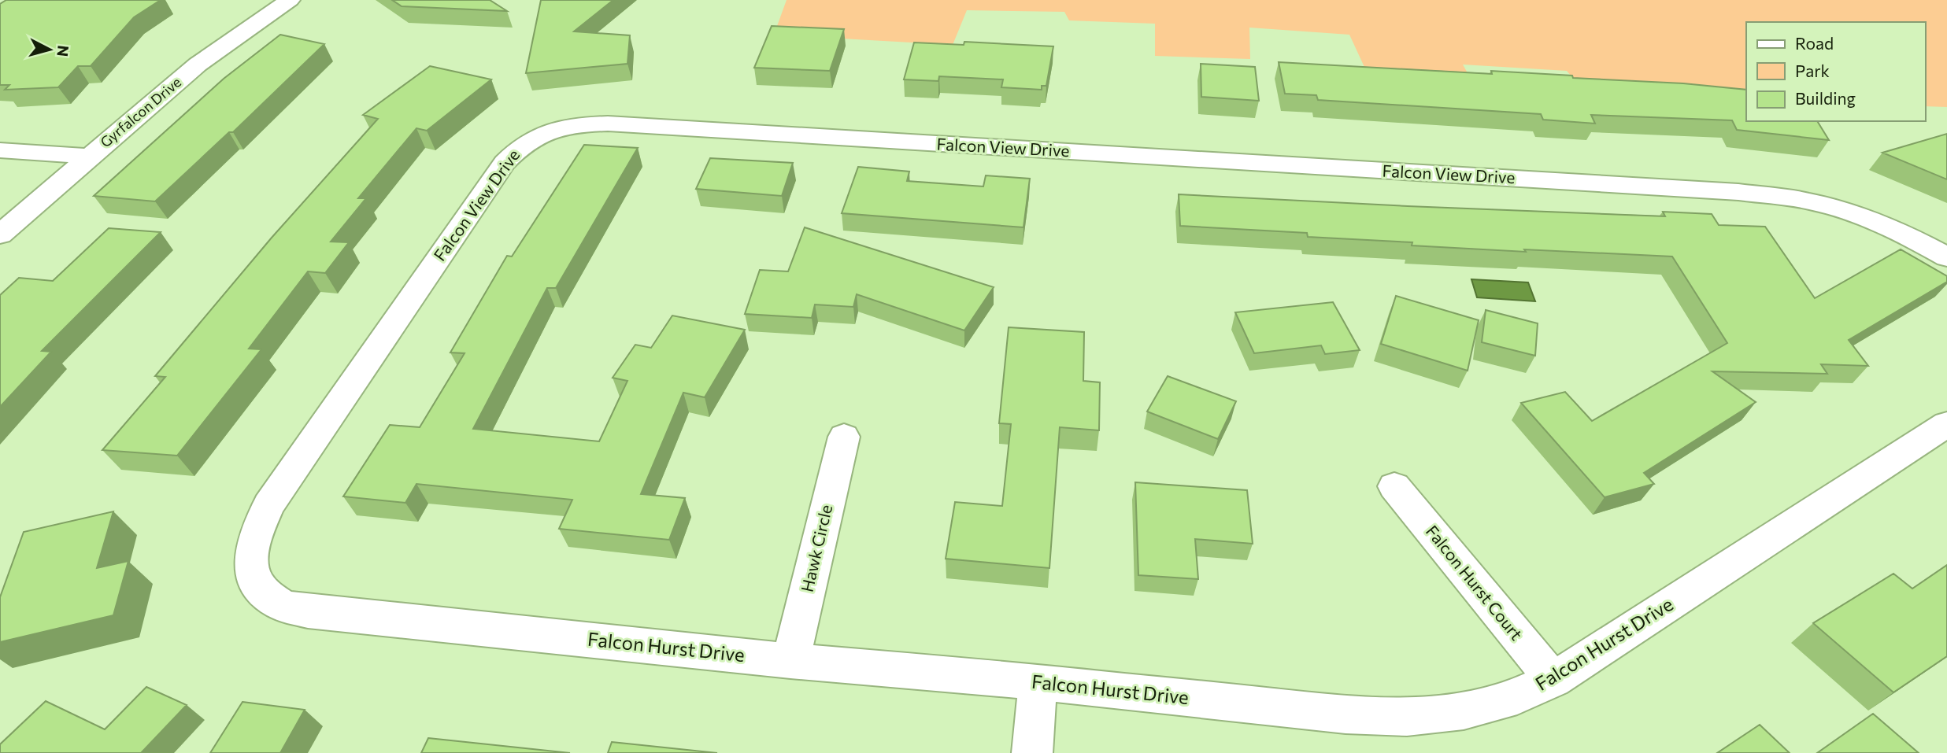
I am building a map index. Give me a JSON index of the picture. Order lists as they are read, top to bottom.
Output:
{
  "streets": {
    "street": [
      "Gyrfalcon Drive",
      "Falcon View Drive",
      "Hawk Circle",
      "Falcon Hurst Court",
      "Falcon Hurst Drive"
    ]
  },
  "crossings": [
    ["Falcon View Drive", "Falcon Hurst Drive"],
    ["Hawk Circle", "Falcon Hurst Drive"],
    ["Falcon Hurst Court", "Falcon Hurst Drive"]
  ],
  "legend": ["Road", "Park", "Building"],
  "north": "right"
}
